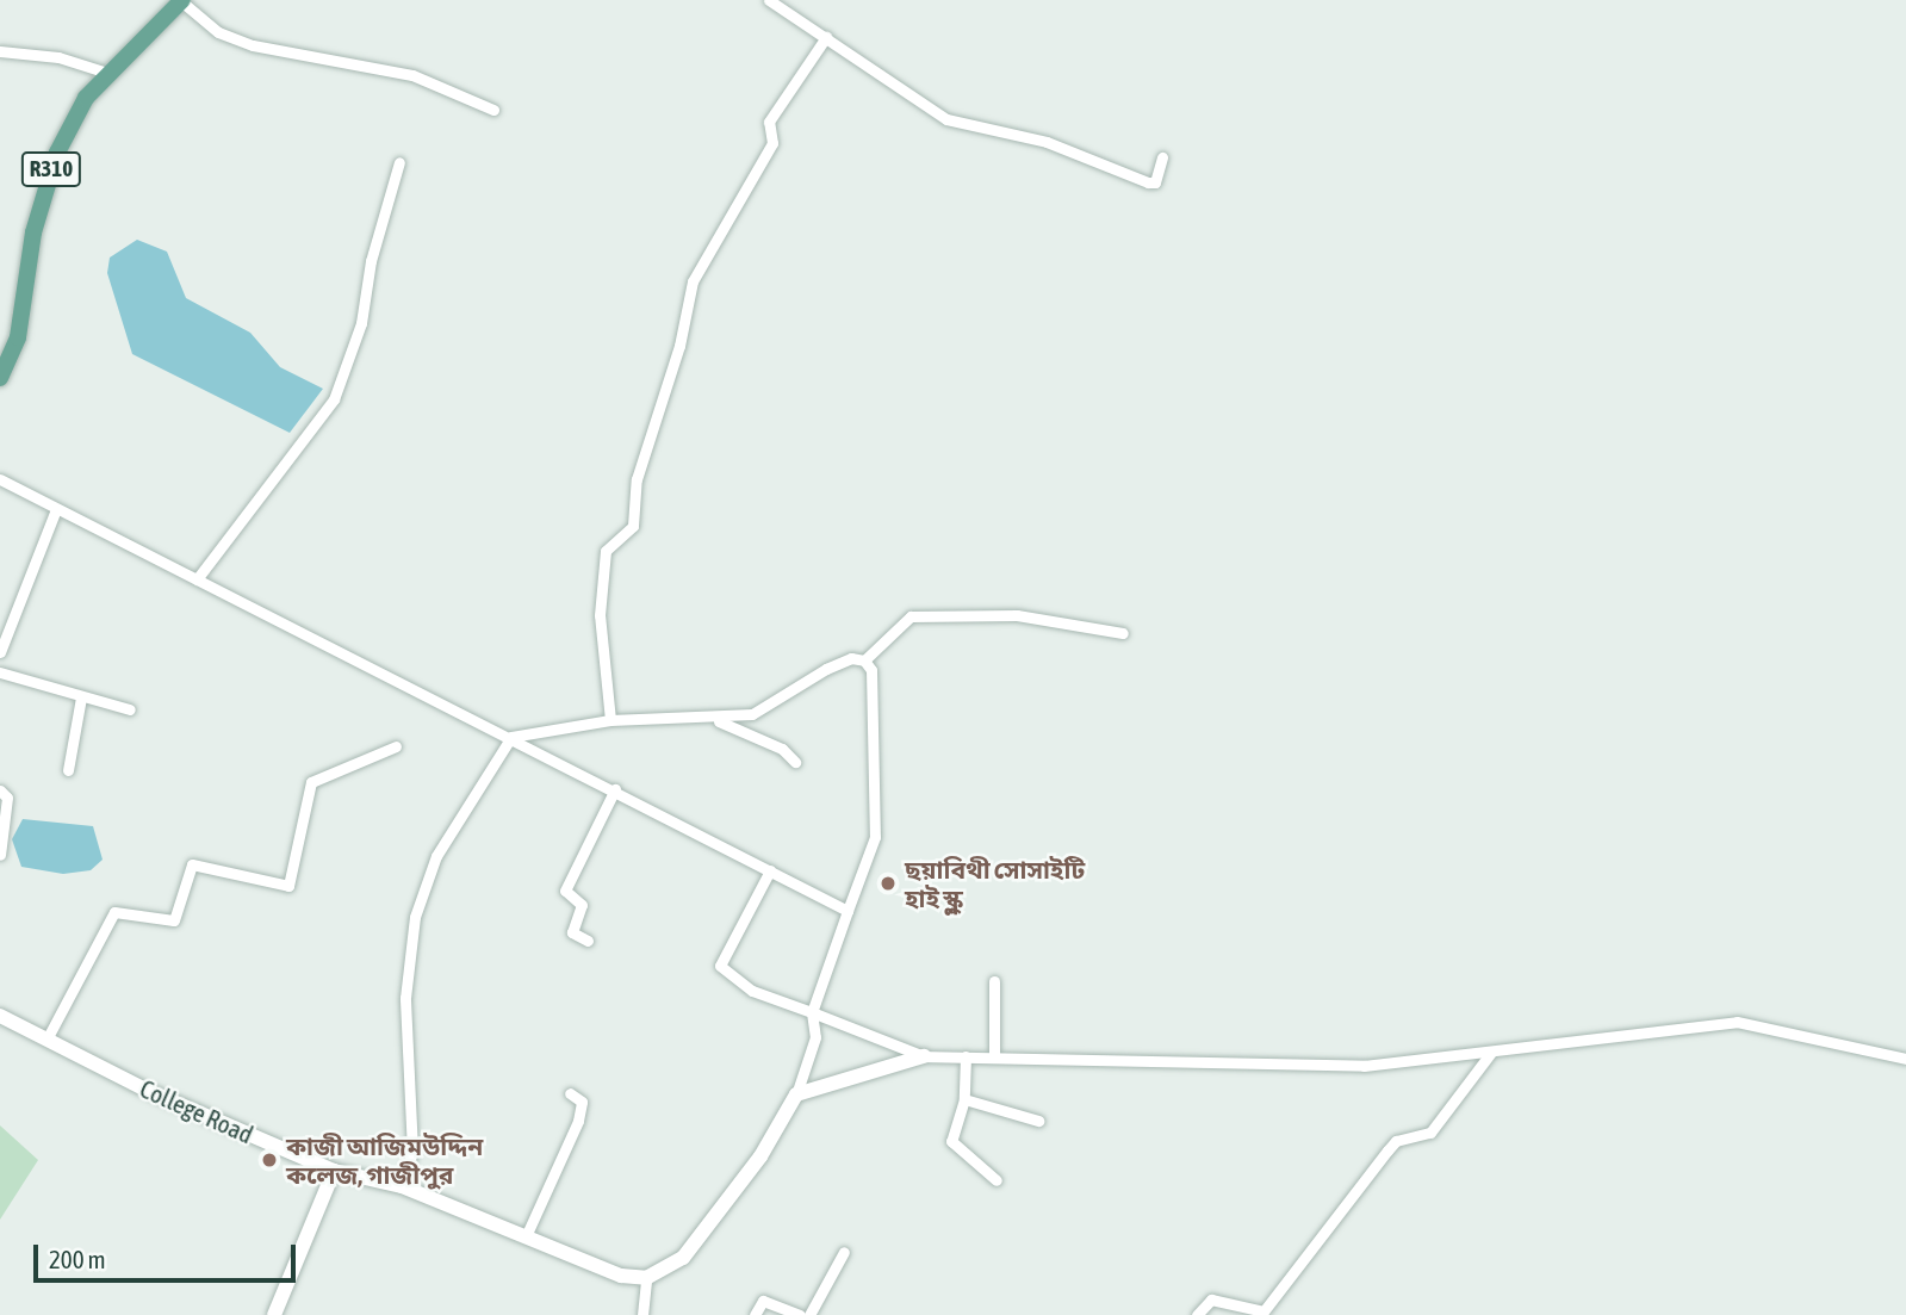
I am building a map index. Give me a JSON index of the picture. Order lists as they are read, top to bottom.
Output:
{
  "streets": {
    "main road": ["R310", "College Road"]
  },
  "places": ["ছয়াবিথী সোসাইটি হাই স্কুল", "কাজী আজিমউদ্দিন কলেজ, গাজীপুর"],
  "scale_bar": "200 m"
}
